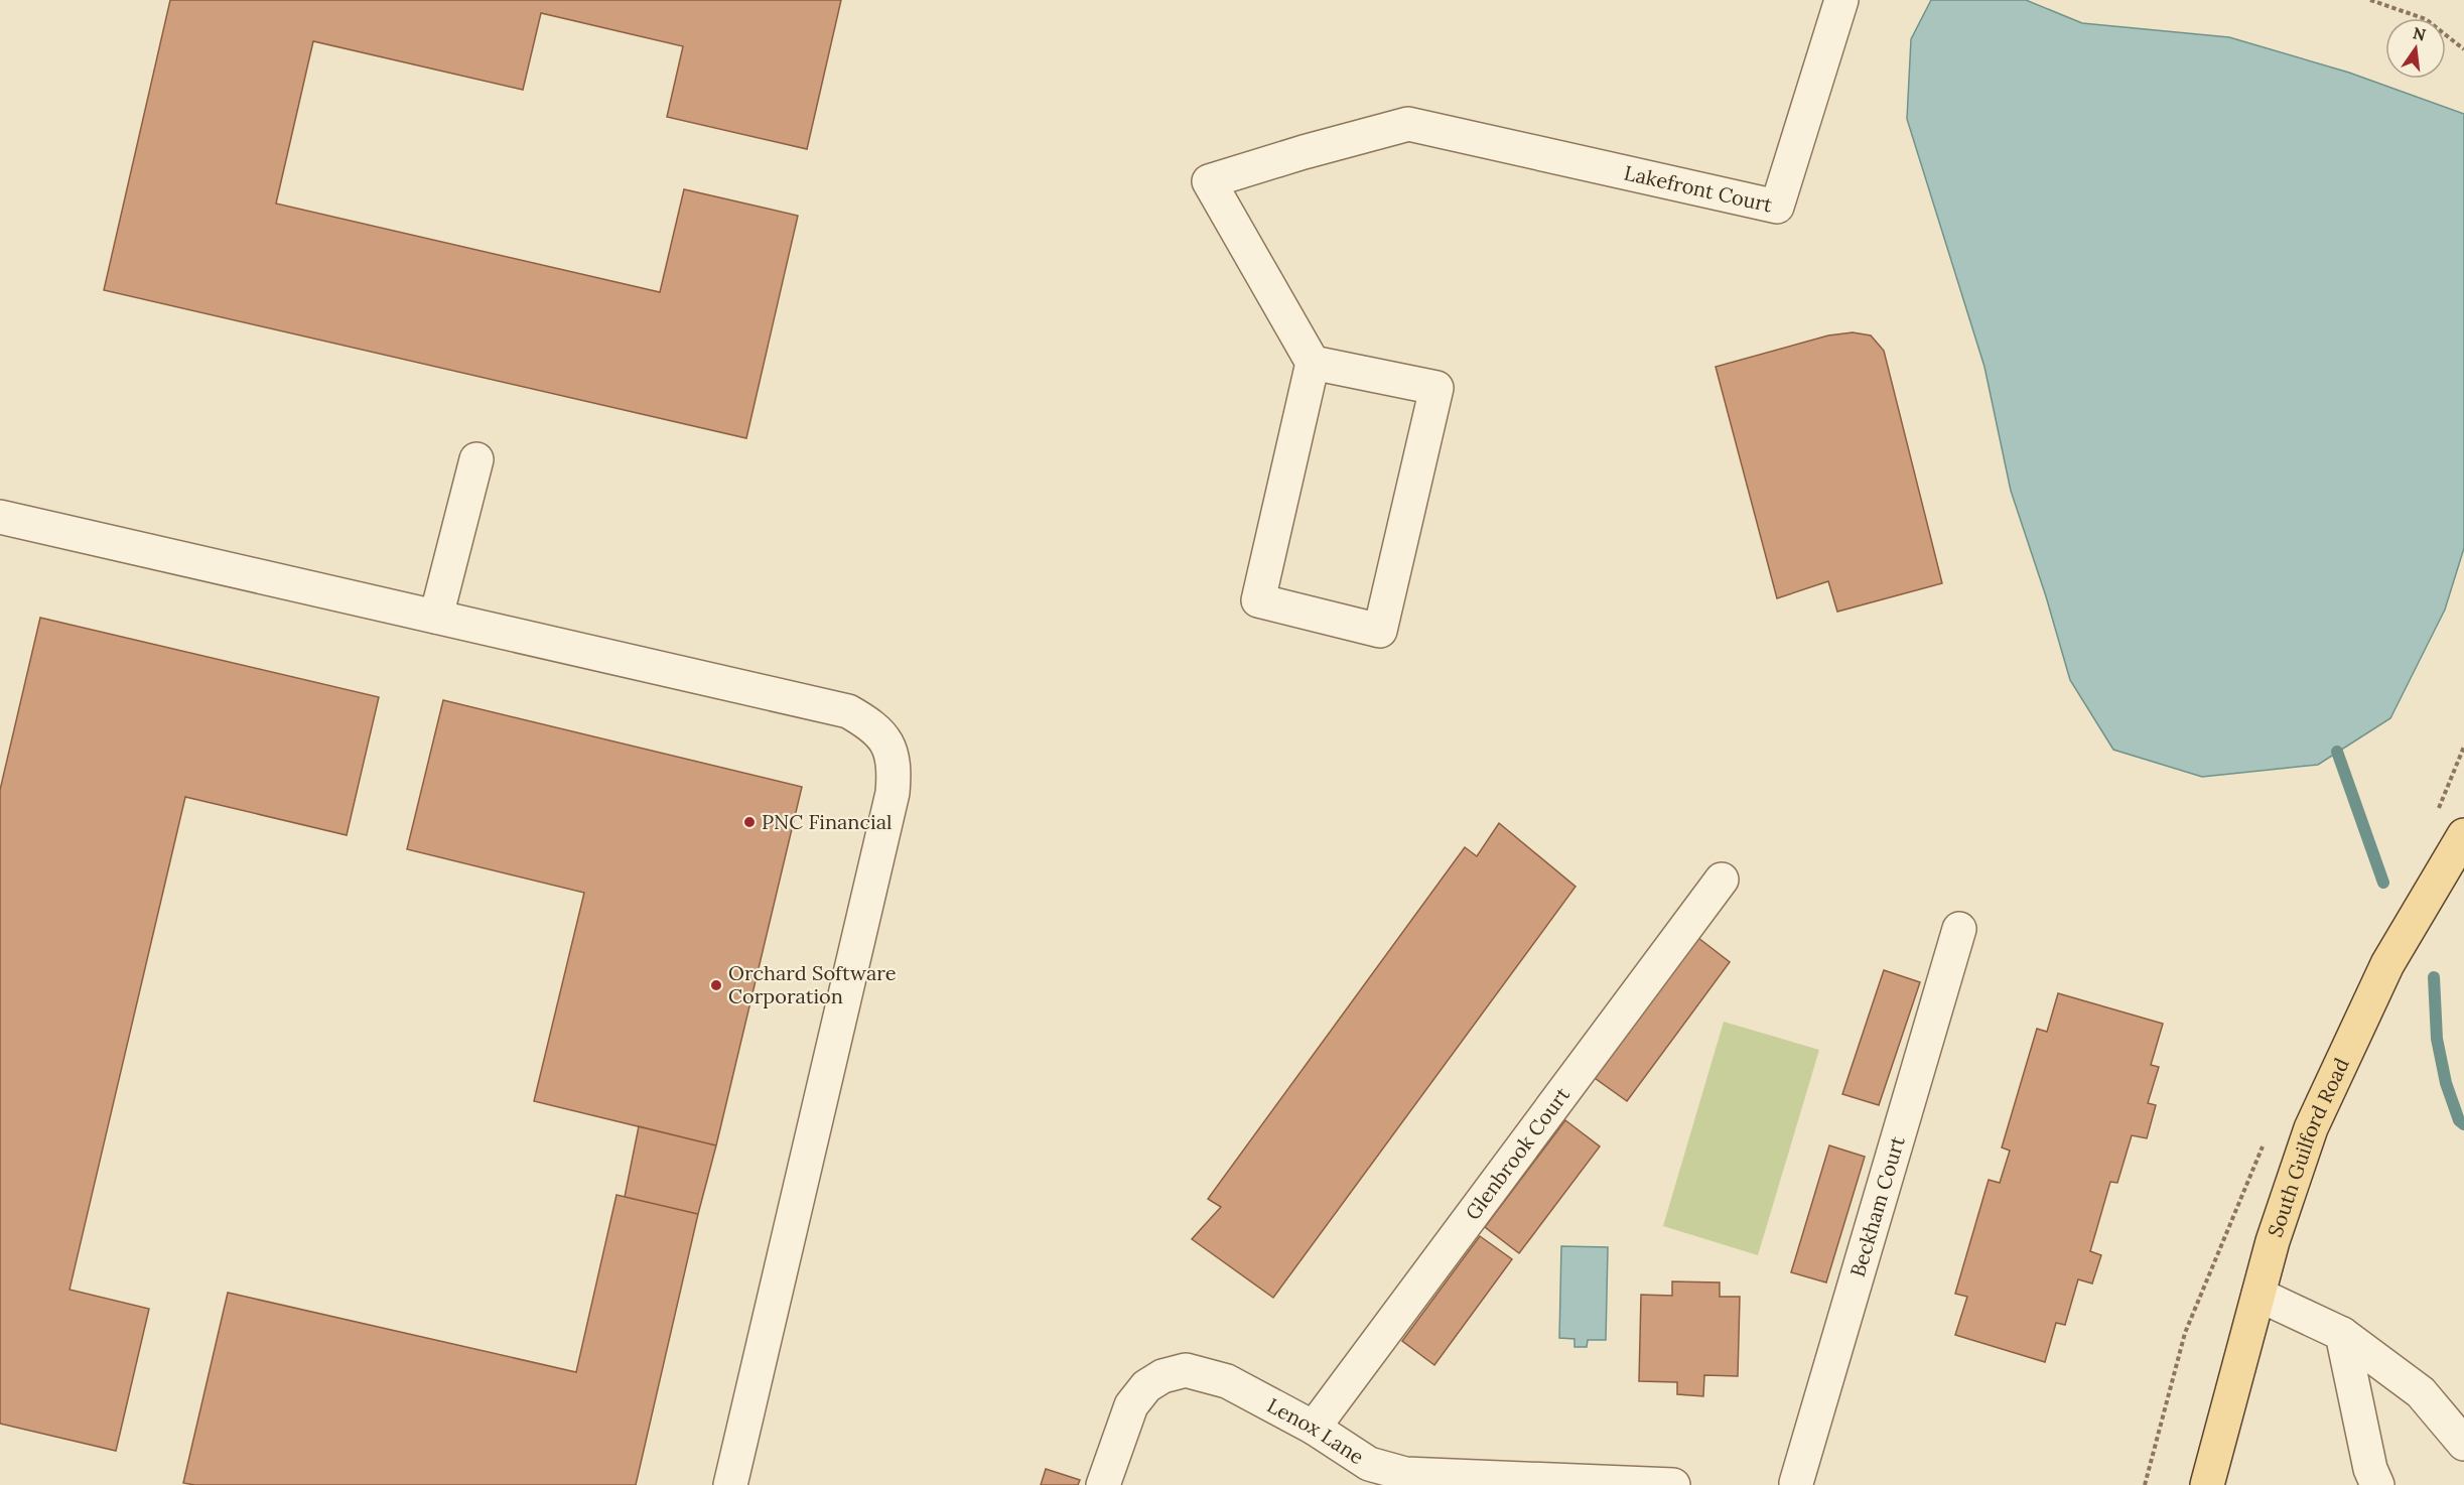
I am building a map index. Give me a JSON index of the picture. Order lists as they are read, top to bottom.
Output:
{
  "streets": {
    "main road": ["South Guilford Road"],
    "street": [
      "Lakefront Court",
      "Glenbrook Court",
      "Beckham Court",
      "Lenox Lane"
    ]
  },
  "crossings": [
    ["Glenbrook Court", "Lenox Lane"]
  ],
  "places": ["PNC Financial", "Orchard Software Corporation"],
  "north": "top"
}
